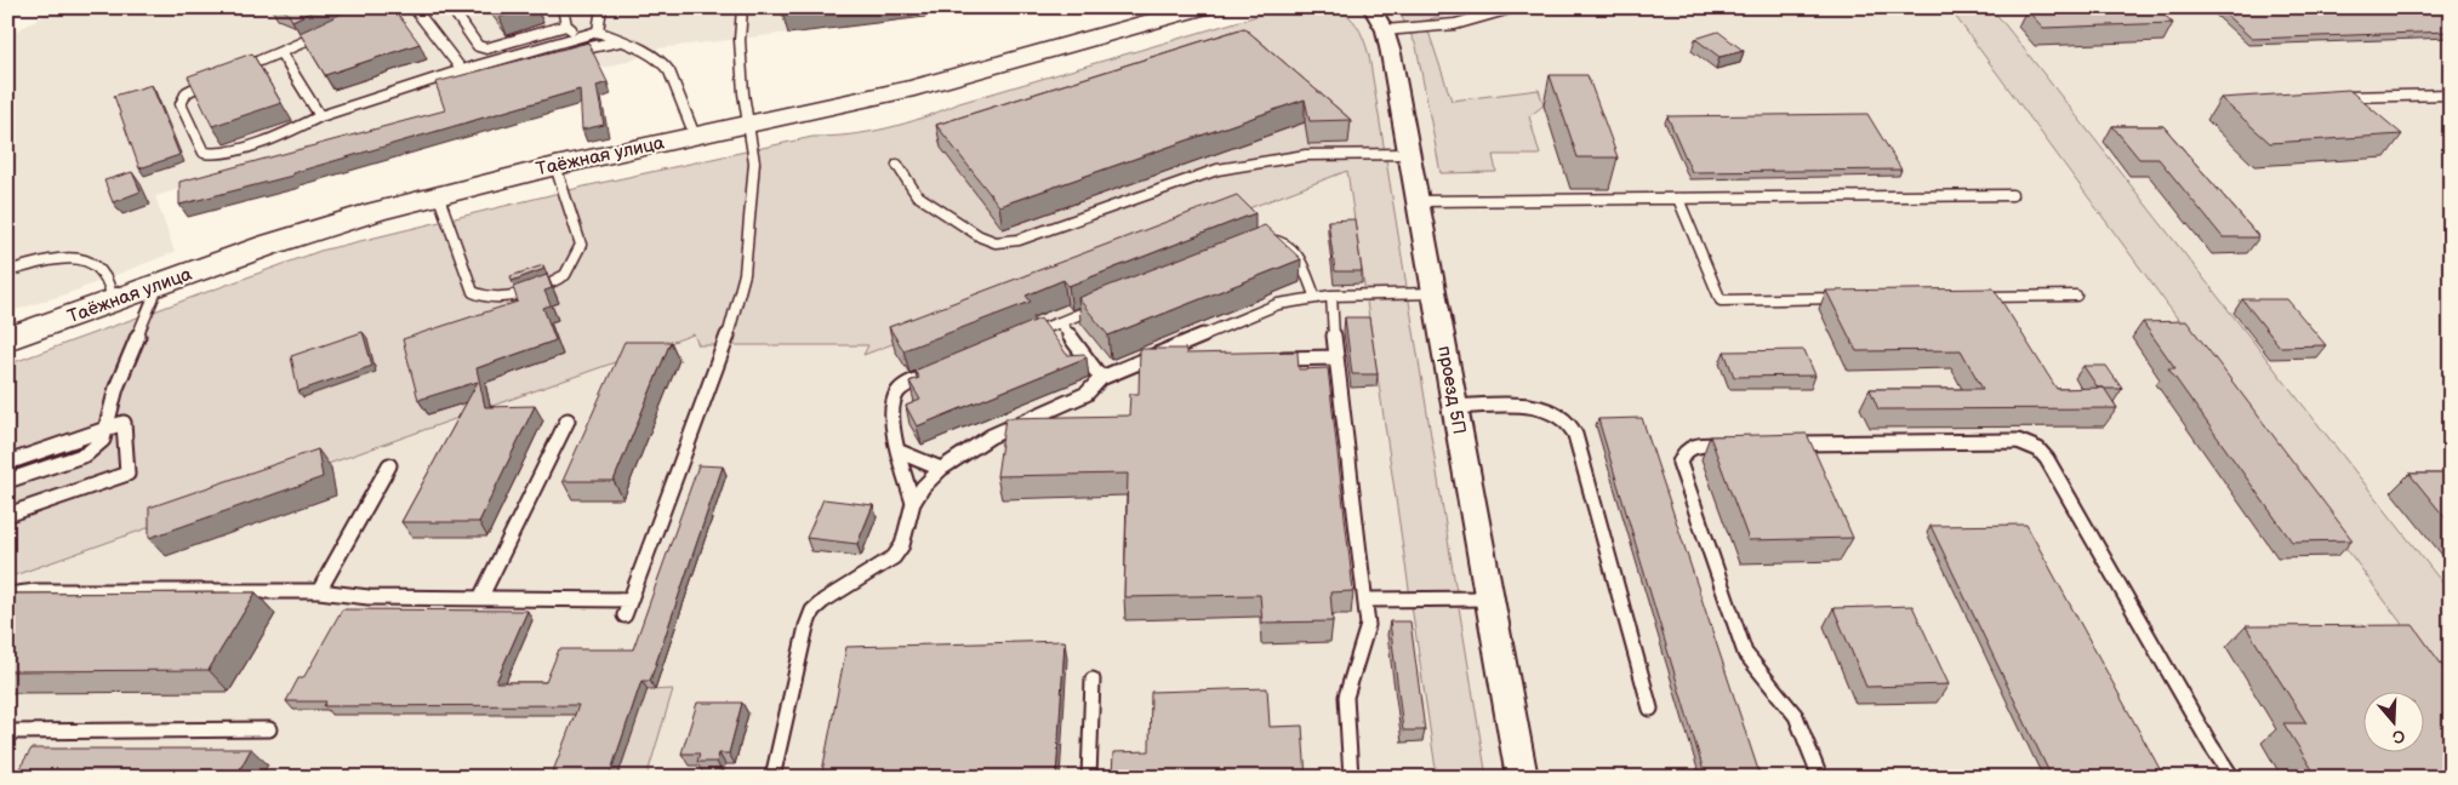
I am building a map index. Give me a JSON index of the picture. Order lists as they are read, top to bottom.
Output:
{
  "streets": {
    "highway": ["Таёжная улица"],
    "street": ["проезд 5П"]
  },
  "north": "bottom"
}
